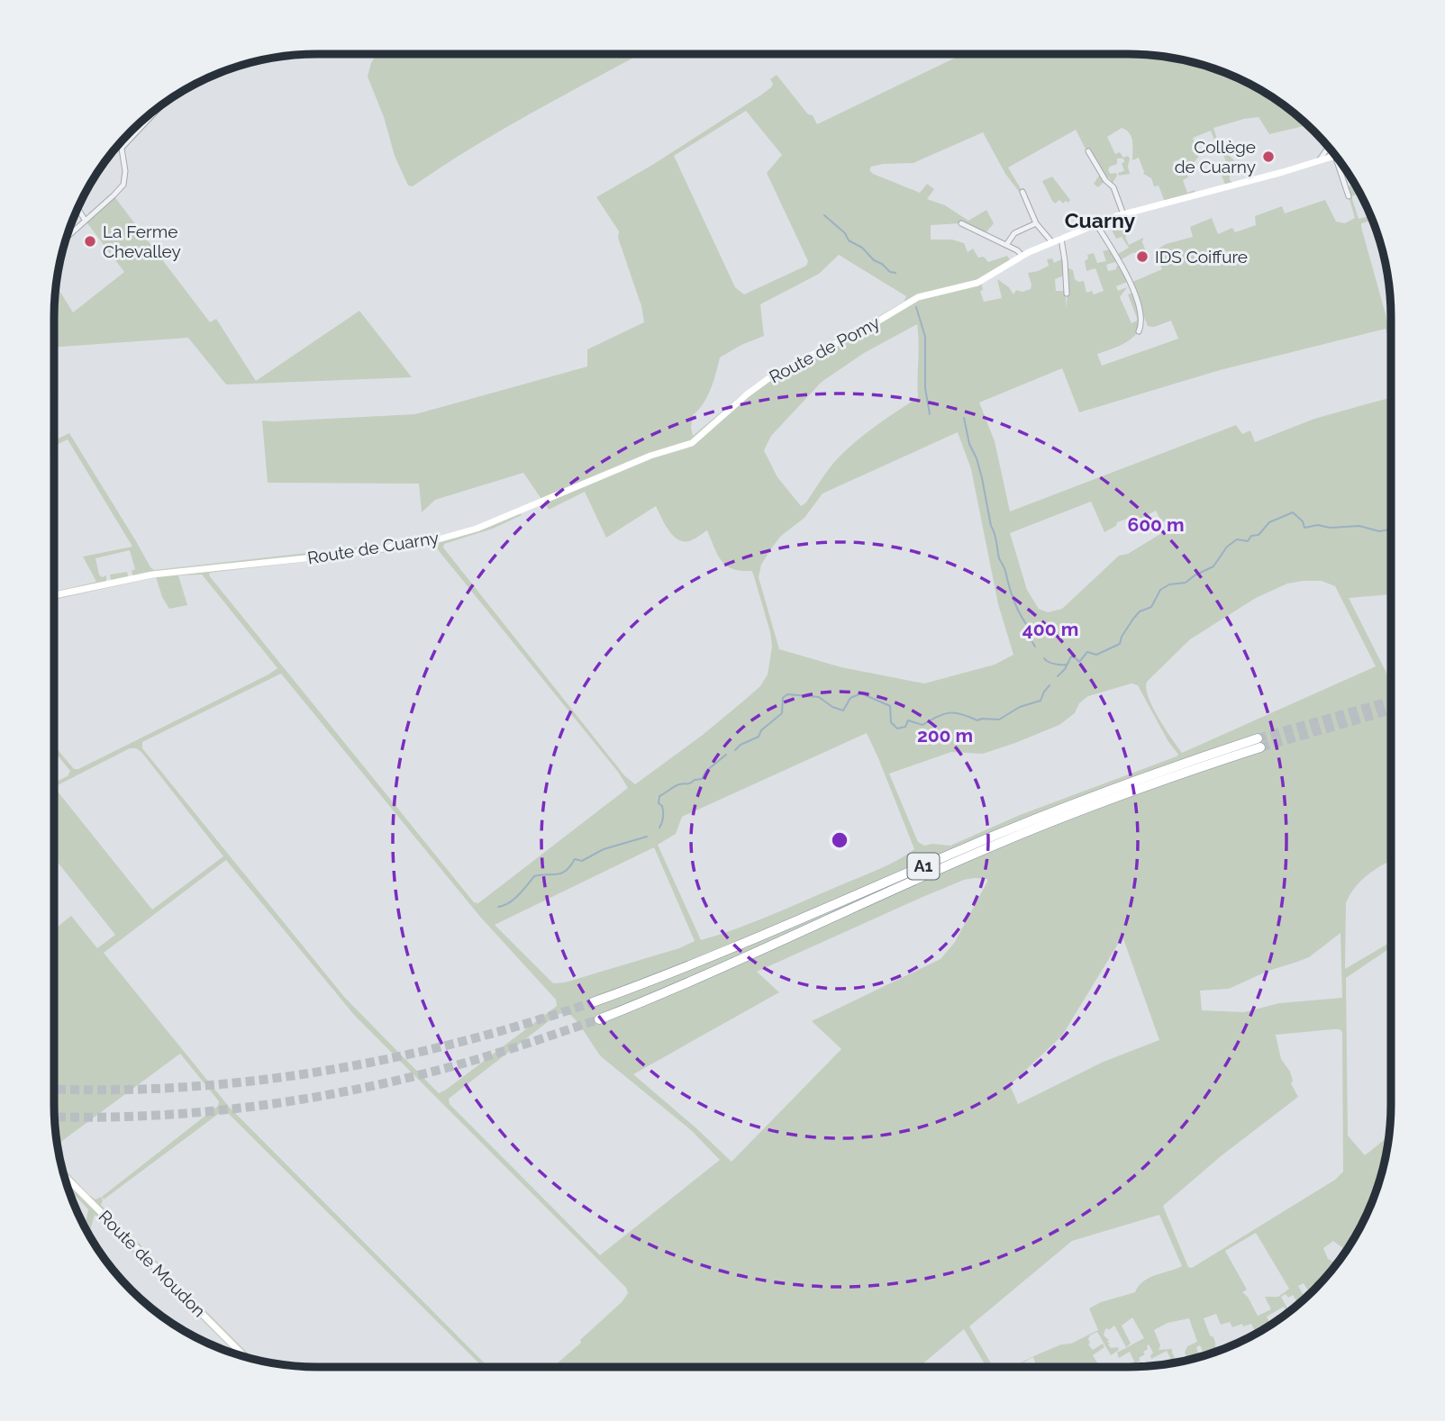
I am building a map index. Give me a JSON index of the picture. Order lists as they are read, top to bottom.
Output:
{
  "streets": {
    "highway": ["A1"],
    "street": ["Route de Pomy", "Route de Cuarny", "Route de Moudon"]
  },
  "crossings": [
    ["Route de Pomy", "Route de Cuarny"]
  ],
  "districts": ["Cuarny"],
  "places": ["Collège de Cuarny", "La Ferme Chevalley", "IDS Coiffure"],
  "rings": ["600 m", "400 m", "200 m"]
}
